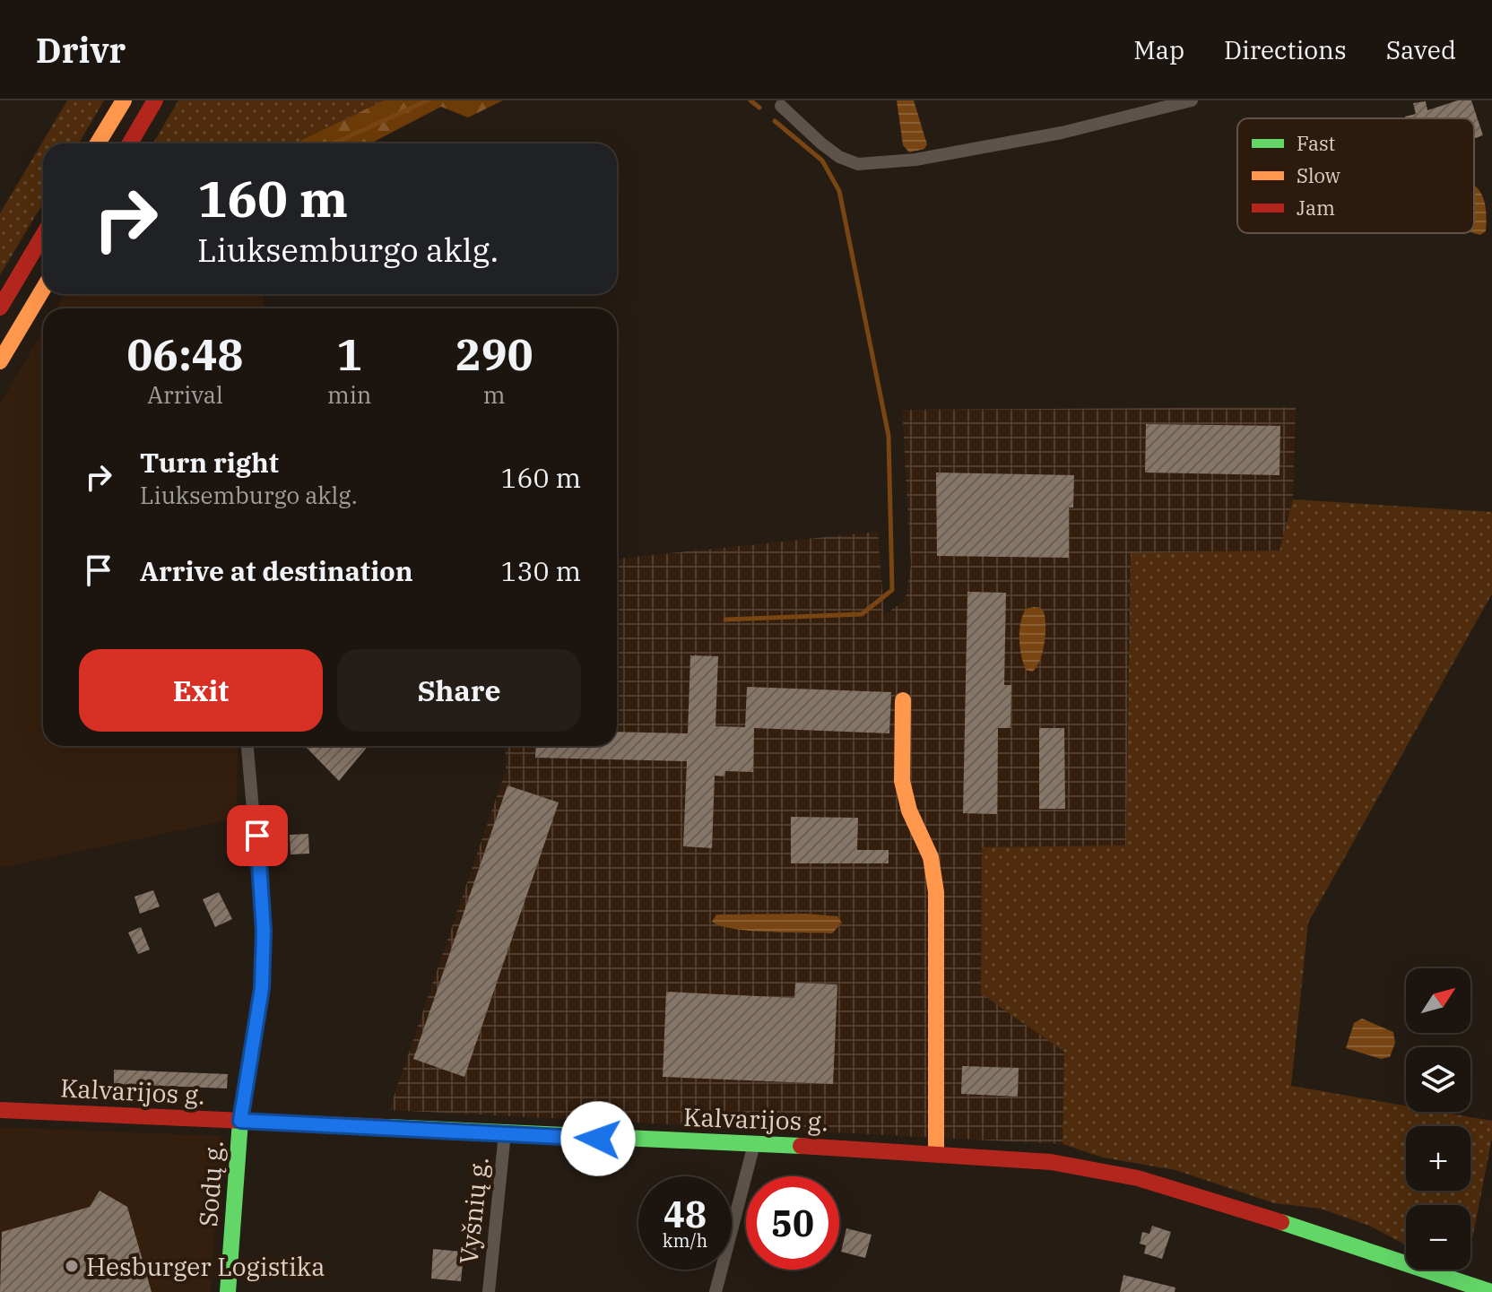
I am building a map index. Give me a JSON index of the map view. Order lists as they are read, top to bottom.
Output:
{
  "streets": {
    "main road": ["Kalvarijos g.", "Sodų g."],
    "street": ["Vyšnių g."]
  },
  "crossings": [
    ["Kalvarijos g.", "Sodų g."],
    ["Kalvarijos g.", "Vyšnių g."]
  ],
  "places": ["Hesburger Logistika"],
  "legend": ["Fast", "Slow", "Jam"],
  "north": "top right",
  "page": {
    "header": "Drivr",
    "nav": ["Map", "Directions", "Saved"],
    "turn": ["160 m", "Liuksemburgo aklg."],
    "eta": [
      "06:48",
      "Arrival",
      "1",
      "min",
      "290",
      "m"
    ],
    "list": [
      {
        "name": "Turn right",
        "note": "Liuksemburgo aklg.",
        "value": "160 m"
      },
      {
        "name": "Arrive at destination",
        "value": "130 m"
      }
    ],
    "buttons": ["Exit", "Share"],
    "map_buttons": ["+", "−"],
    "speed": "48 km/h",
    "limit": "50"
  }
}
